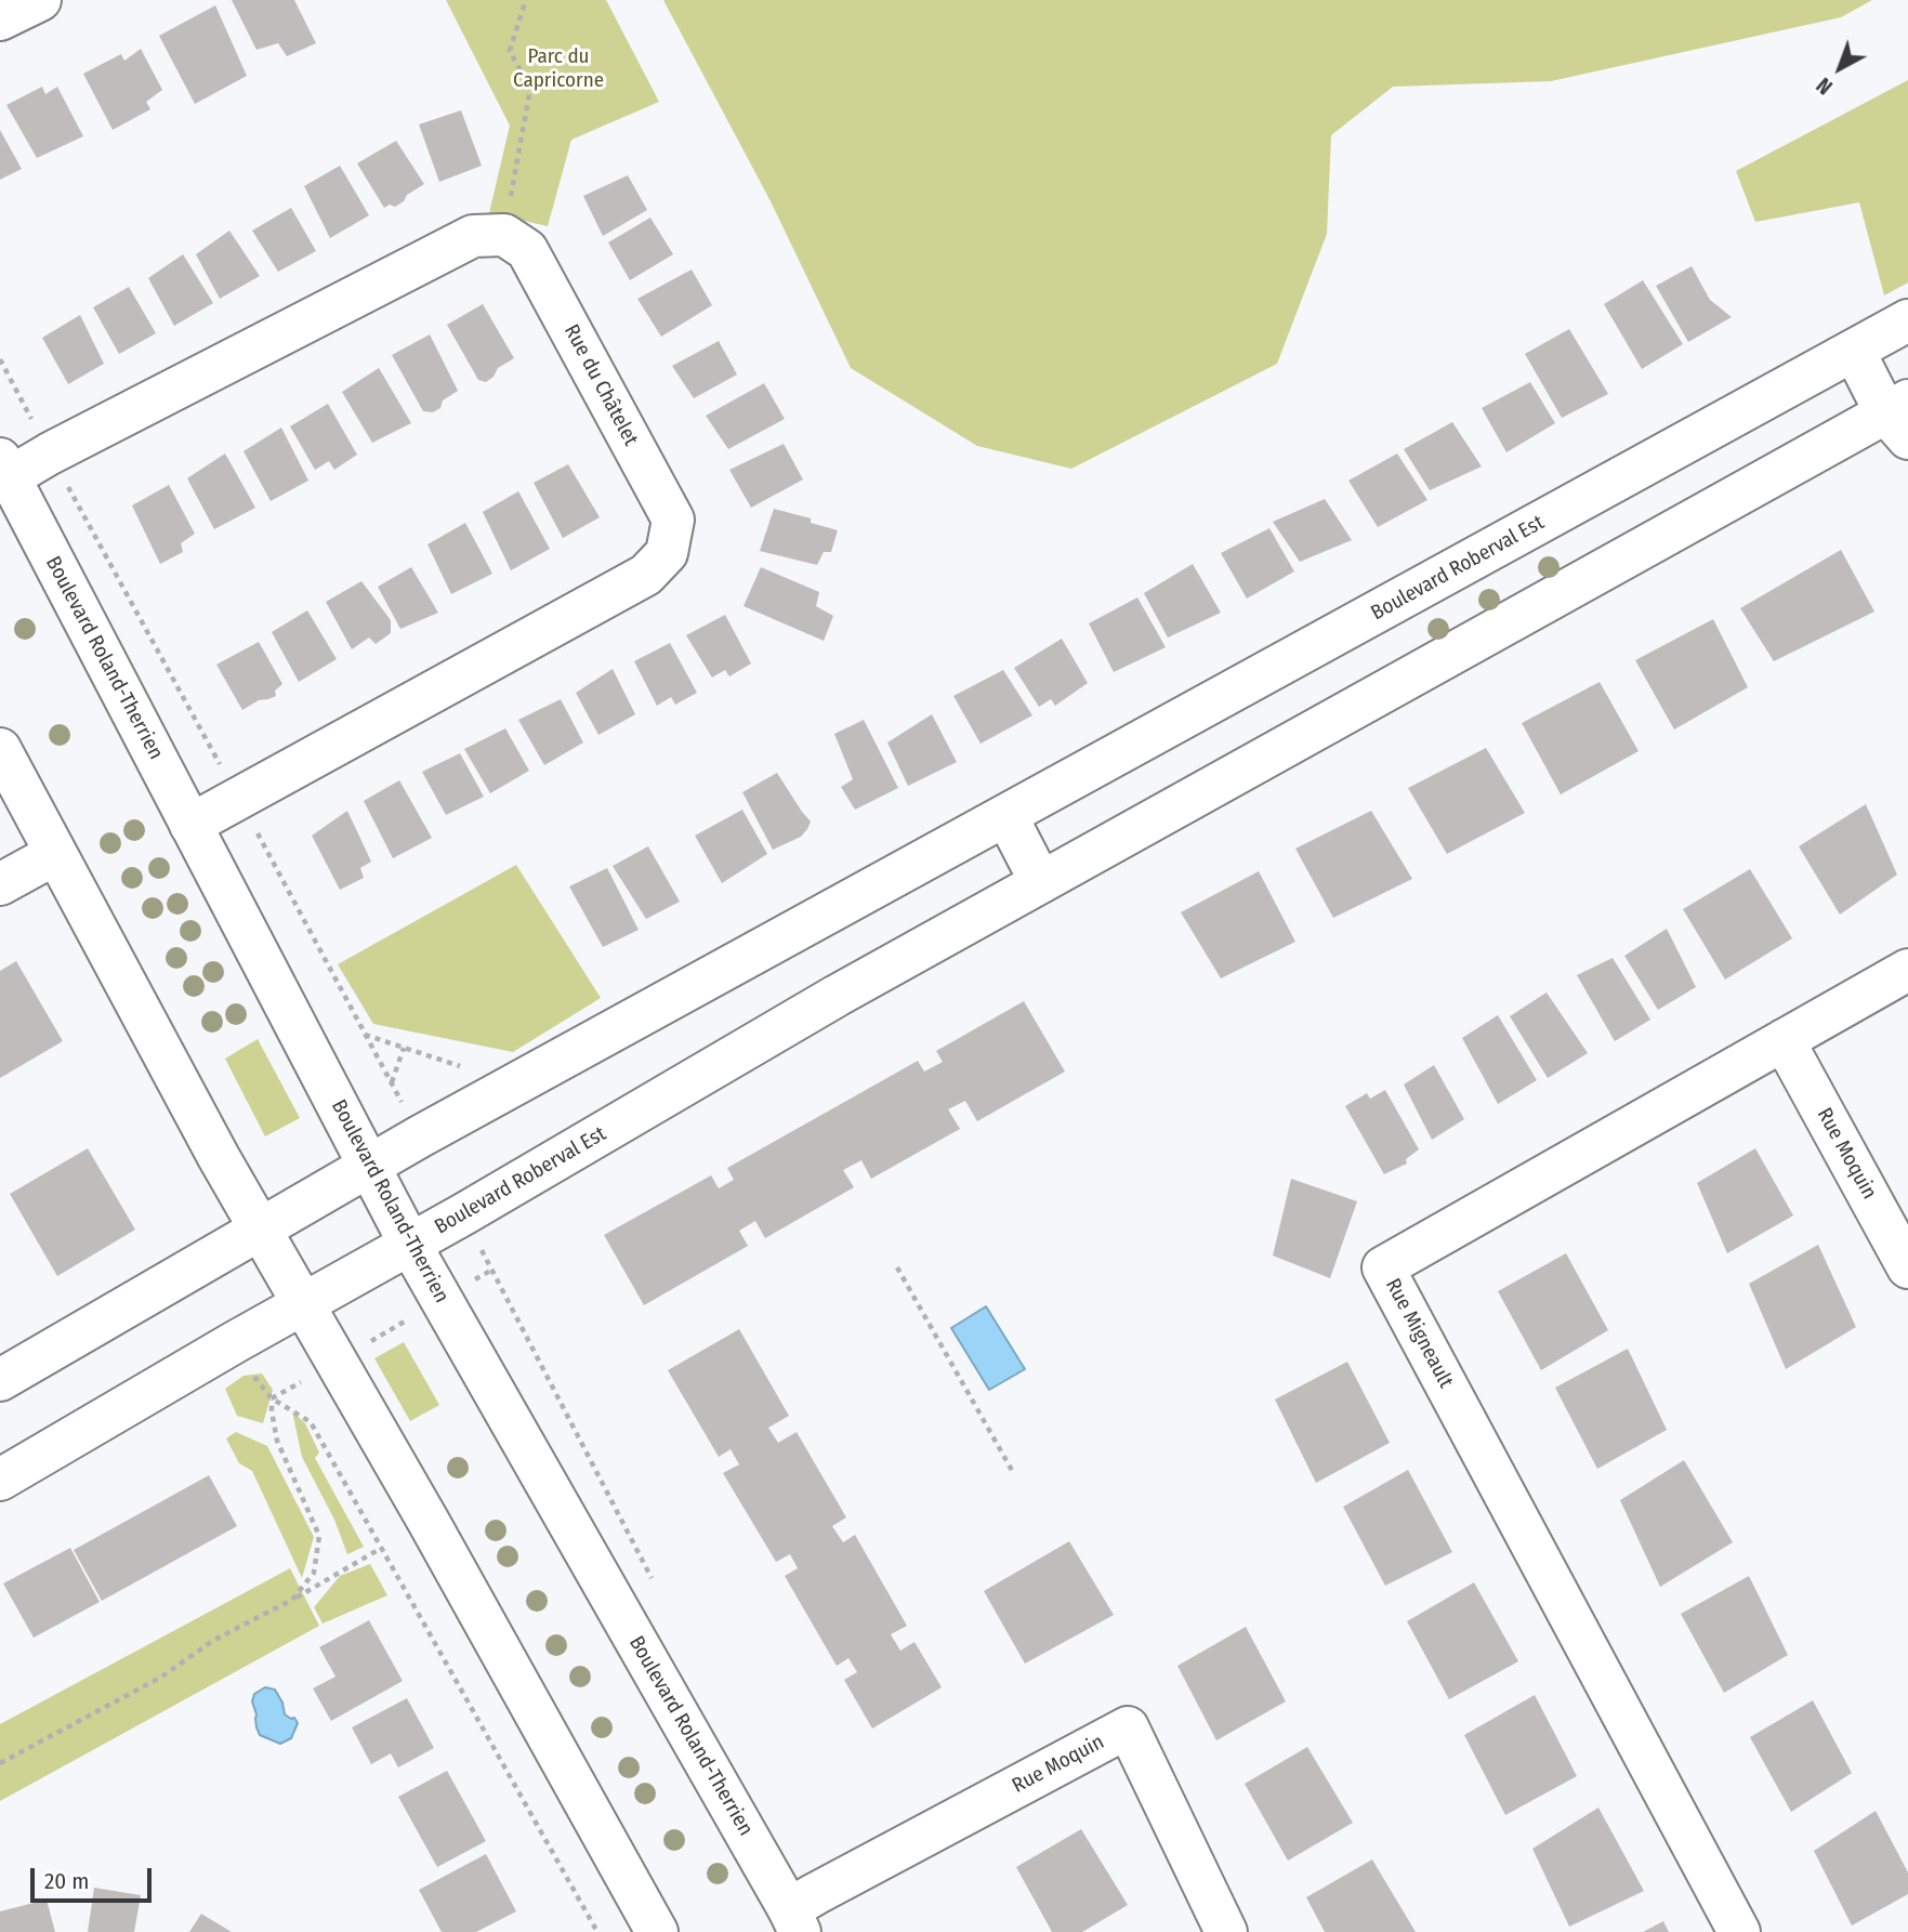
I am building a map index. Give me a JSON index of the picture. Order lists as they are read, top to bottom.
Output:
{
  "streets": {
    "street": [
      "Rue du Châtelet",
      "Boulevard Roberval Est",
      "Boulevard Roland-Therrien",
      "Rue Moquin",
      "Rue Migneault"
    ]
  },
  "crossings": [
    ["Rue du Châtelet", "Boulevard Roland-Therrien"],
    ["Boulevard Roberval Est", "Boulevard Roland-Therrien"],
    ["Boulevard Roland-Therrien", "Rue Moquin"],
    ["Rue Moquin", "Rue Migneault"]
  ],
  "parks": ["Parc du Capricorne"],
  "scale_bar": "20 m",
  "north": "bottom left"
}
